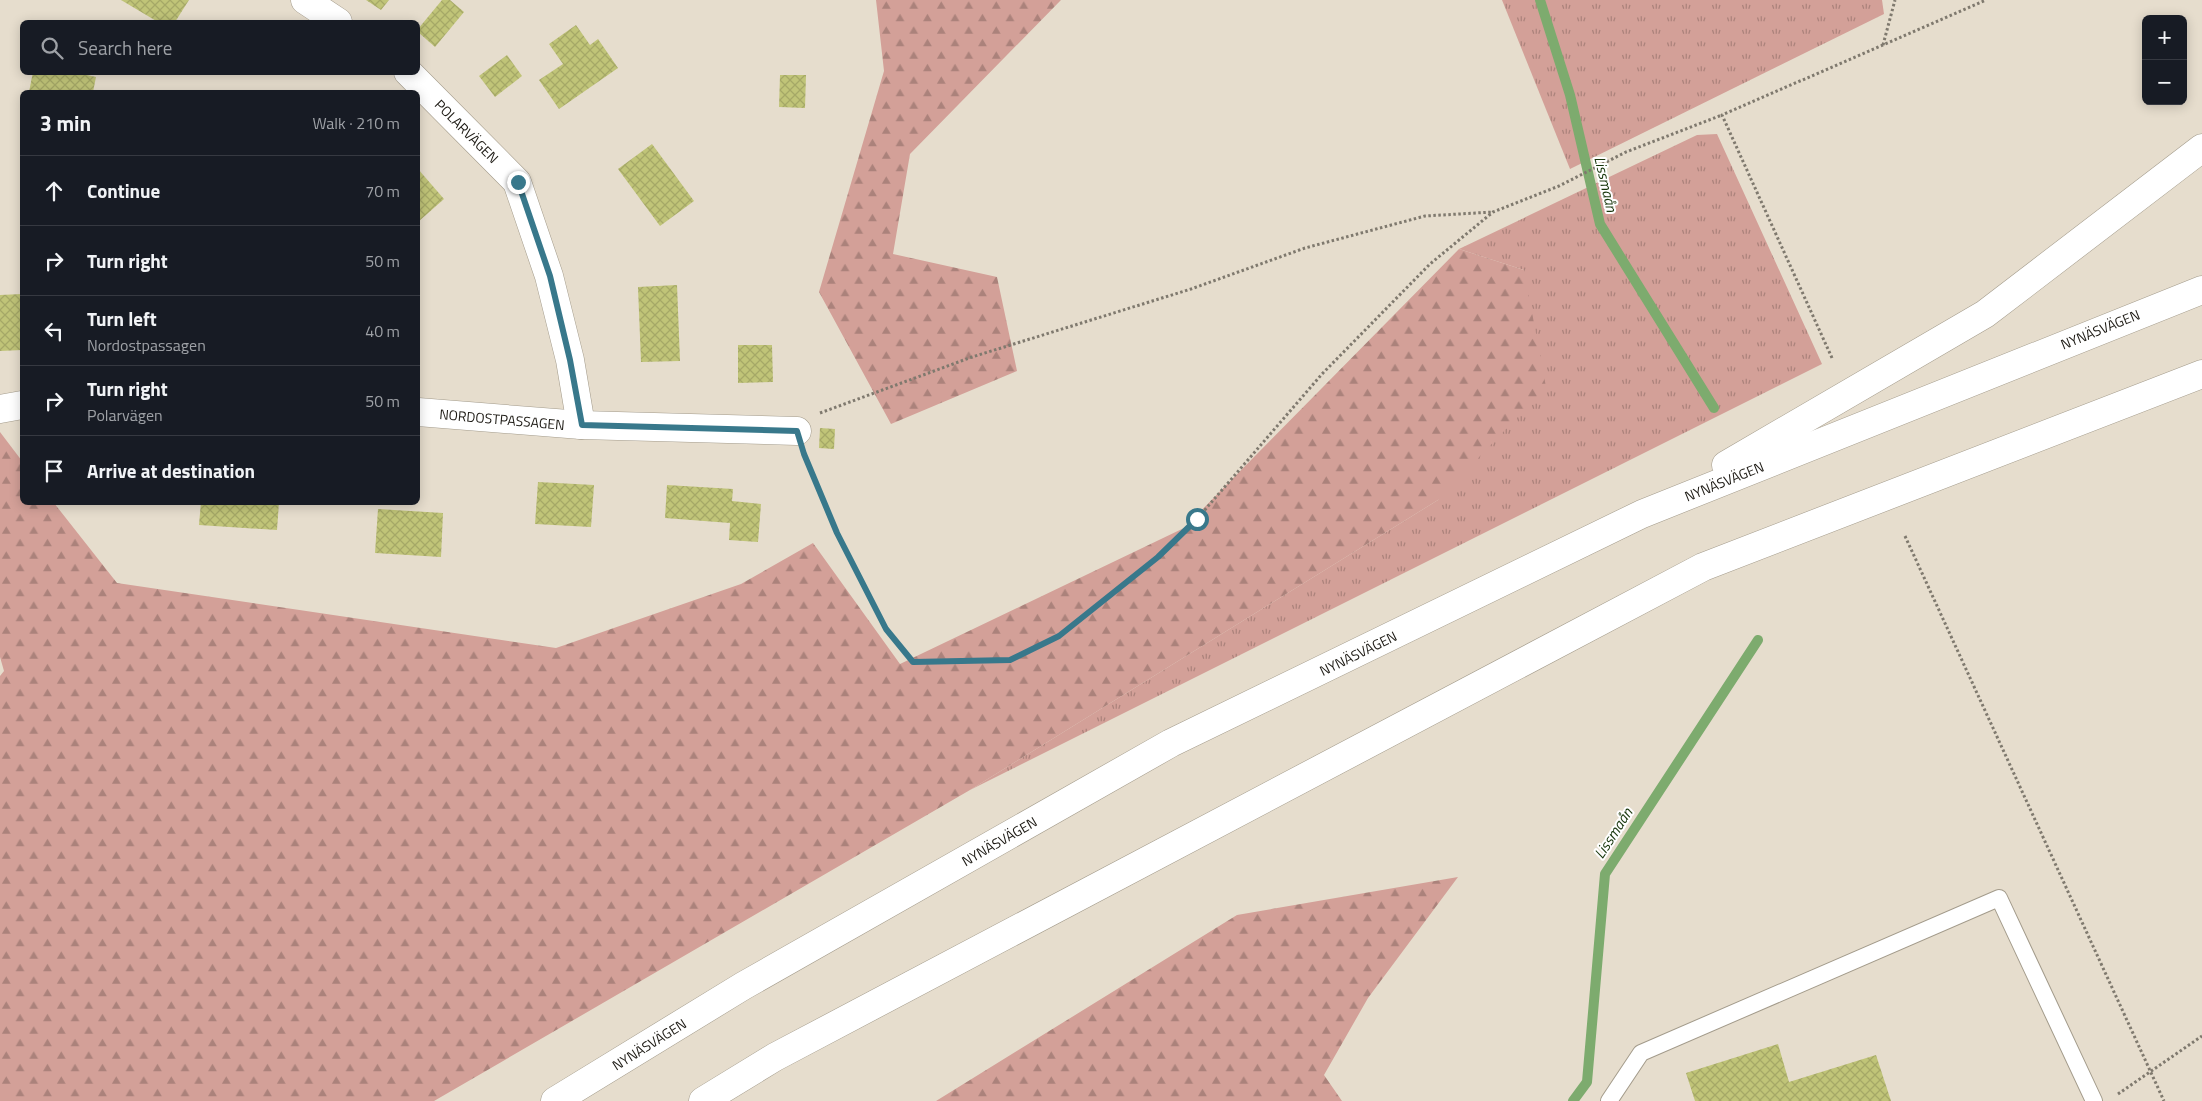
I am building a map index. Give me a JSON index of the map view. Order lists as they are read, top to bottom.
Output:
{
  "streets": {
    "main road": ["POLARVÄGEN", "NYNÄSVÄGEN", "NORDOSTPASSAGEN"]
  },
  "crossings": [
    ["POLARVÄGEN", "NORDOSTPASSAGEN"]
  ],
  "water": ["Lissmaån"],
  "page": {
    "map_buttons": ["+", "−"],
    "search": "Search here",
    "heading": ["3 min", "Walk · 210 m"],
    "list": [
      ["Continue", "70 m"],
      ["Turn right", "50 m"],
      ["Turn left", "Nordostpassagen", "40 m"],
      ["Turn right", "Polarvägen", "50 m"],
      "Arrive at destination"
    ]
  }
}
